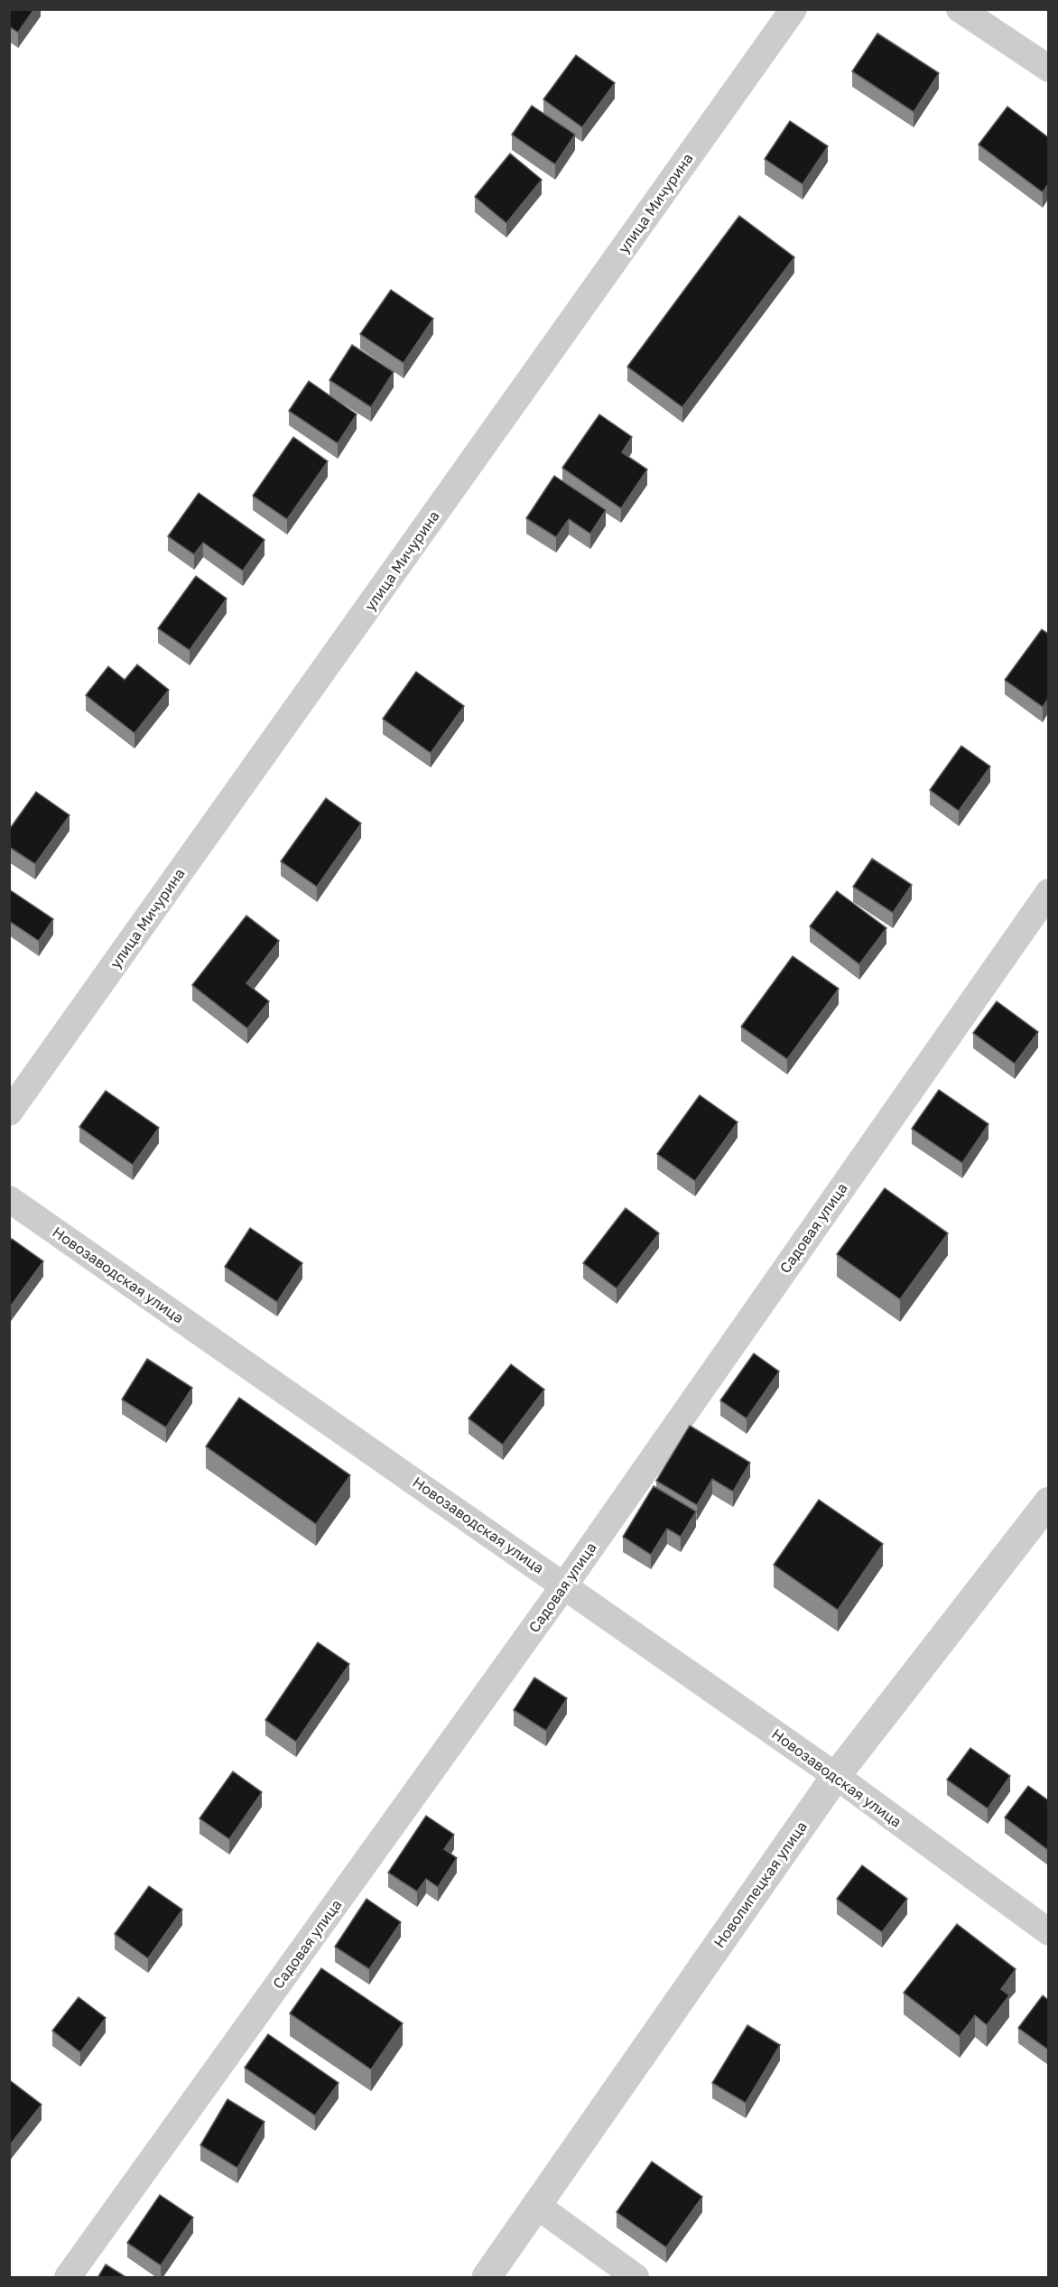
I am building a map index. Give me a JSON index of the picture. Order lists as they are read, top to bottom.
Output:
{
  "streets": {
    "street": [
      "улица Мичурина",
      "Садовая улица",
      "Новозаводская улица",
      "Новолипецкая улица"
    ]
  },
  "crossings": [
    ["Садовая улица", "Новозаводская улица"],
    ["Новозаводская улица", "Новолипецкая улица"]
  ]
}
